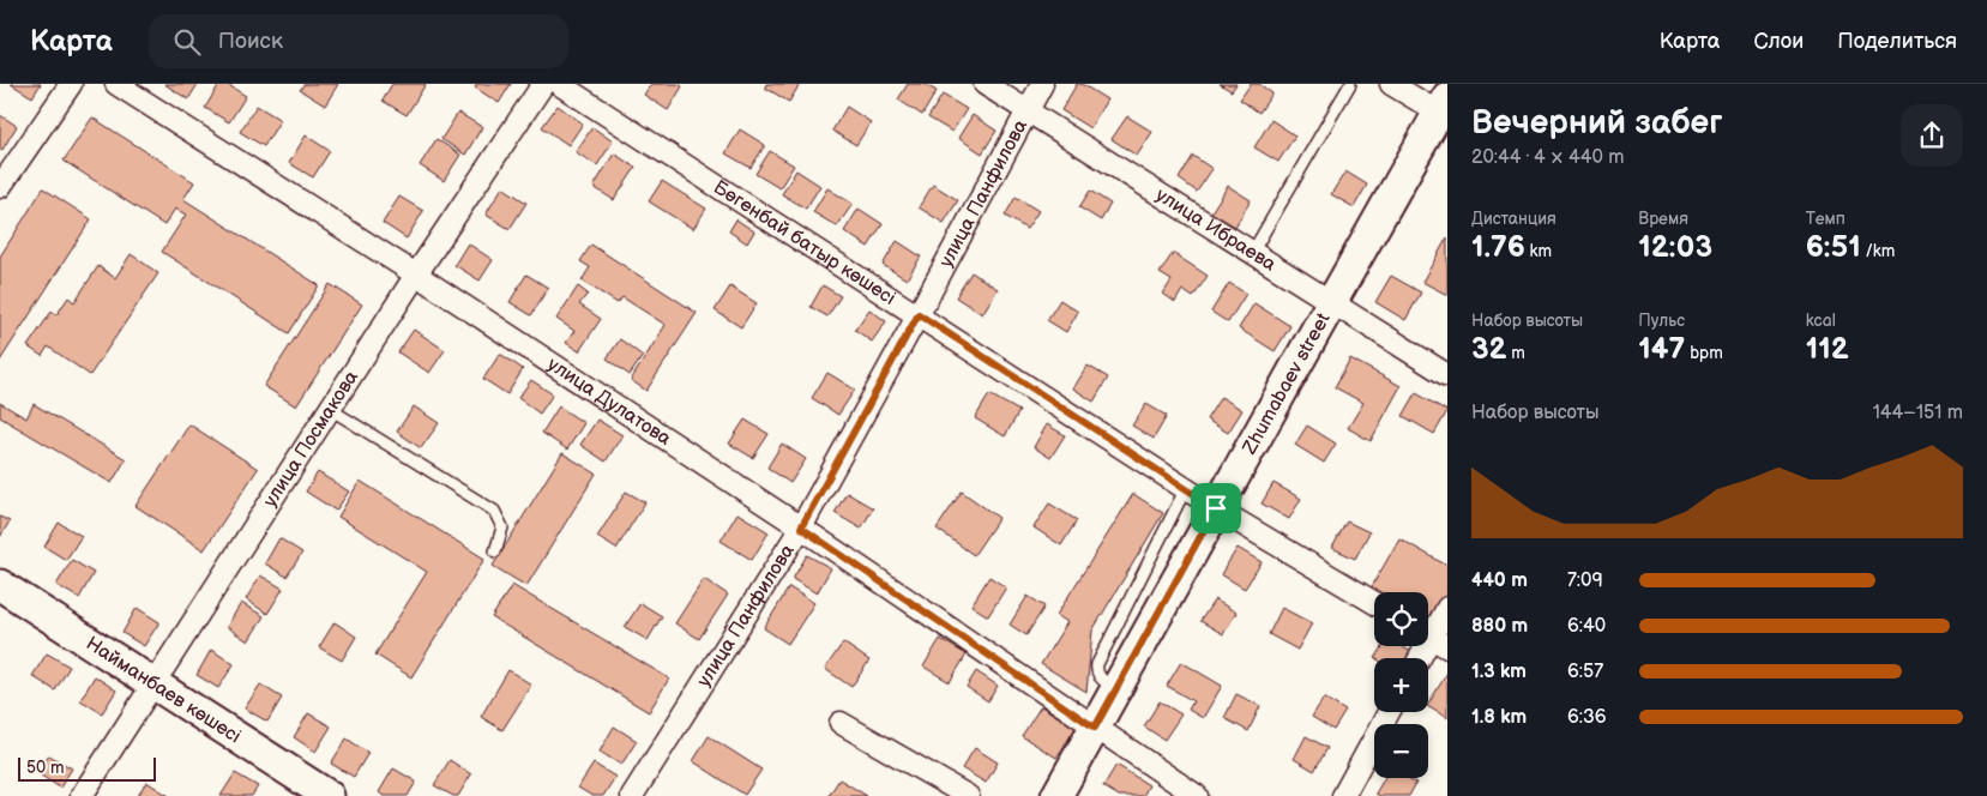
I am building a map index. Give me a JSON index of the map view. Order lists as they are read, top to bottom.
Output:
{
  "streets": {
    "street": [
      "улица Панфилова",
      "улица Ибраева",
      "Бөгенбай батыр көшесі",
      "Zhumabaev street",
      "улица Дулатова",
      "улица Посмакова",
      "Найманбаев көшесі"
    ]
  },
  "crossings": [
    ["улица Панфилова", "улица Ибраева"],
    ["улица Панфилова", "Бөгенбай батыр көшесі"],
    ["улица Панфилова", "улица Дулатова"],
    ["улица Ибраева", "Zhumabaev street"],
    ["Бөгенбай батыр көшесі", "Zhumabaev street"],
    ["Zhumabaev street", "улица Дулатова"],
    ["улица Дулатова", "улица Посмакова"],
    ["улица Посмакова", "Найманбаев көшесі"]
  ],
  "scale_bar": "50 m",
  "page": {
    "header": "Карта",
    "search": "Поиск",
    "nav": ["Карта", "Слои", "Поделиться"],
    "heading": ["Вечерний забег", "20:44 · 4 × 440 m"],
    "stats": [
      ["Дистанция", "1.76 km"],
      ["Время", "12:03"],
      ["Темп", "6:51 /km"],
      ["Набор высоты", "32 m"],
      ["Пульс", "147 bpm"],
      ["kcal", "112"]
    ],
    "chart": ["Набор высоты", "144–151 m"],
    "list": [
      {
        "name": "440 m",
        "note": "7:09"
      },
      {
        "name": "880 m",
        "note": "6:40"
      },
      {
        "name": "1.3 km",
        "note": "6:57"
      },
      {
        "name": "1.8 km",
        "note": "6:36"
      }
    ],
    "map_buttons": ["+", "−"],
    "scale": "50 m"
  }
}
